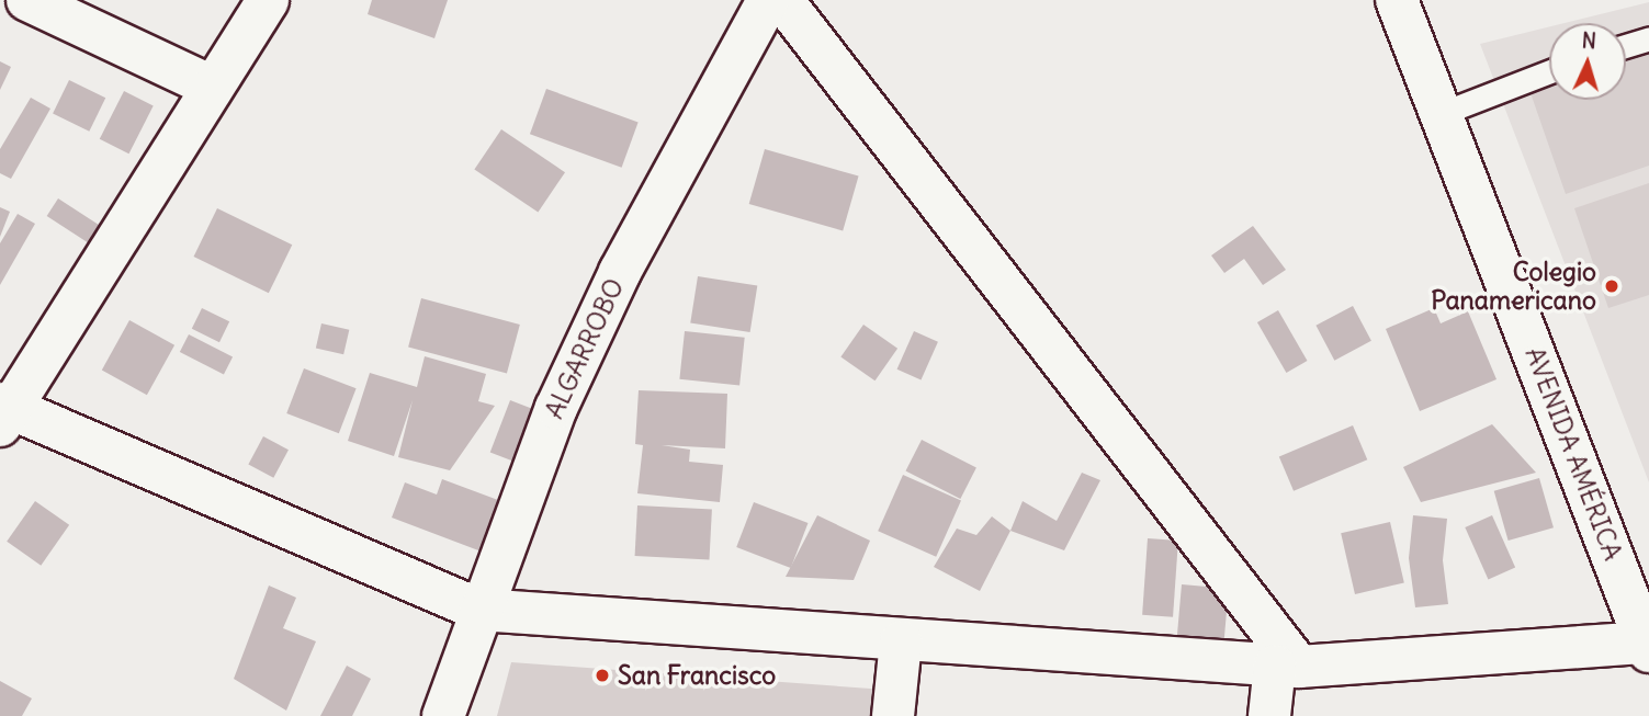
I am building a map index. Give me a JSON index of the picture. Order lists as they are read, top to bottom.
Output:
{
  "streets": {
    "street": ["ALGARROBO", "AVENIDA AMÉRICA"]
  },
  "places": ["Colegio Panamericano", "San Francisco"],
  "north": "top"
}
